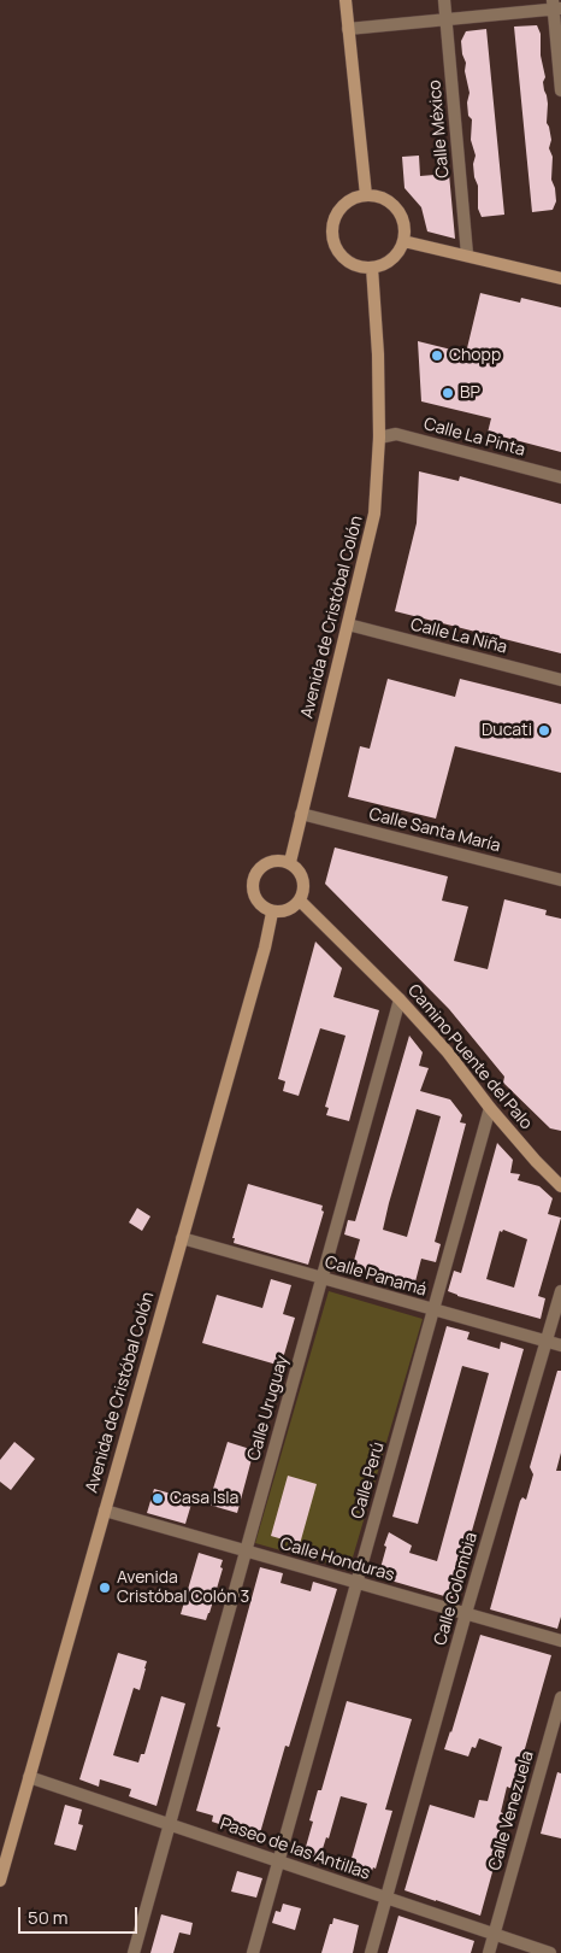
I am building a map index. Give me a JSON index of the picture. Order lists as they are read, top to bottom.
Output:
{
  "streets": {
    "main road": ["Avenida de Cristóbal Colón", "Camino Puente del Palo"],
    "street": [
      "Calle México",
      "Calle La Pinta",
      "Calle La Niña",
      "Calle Santa María",
      "Calle Panamá",
      "Calle Uruguay",
      "Calle Perú",
      "Calle Honduras",
      "Calle Colombia",
      "Calle Venezuela",
      "Paseo de las Antillas"
    ]
  },
  "crossings": [
    ["Calle La Pinta", "Avenida de Cristóbal Colón"],
    ["Avenida de Cristóbal Colón", "Calle La Niña"],
    ["Avenida de Cristóbal Colón", "Calle Santa María"],
    ["Avenida de Cristóbal Colón", "Camino Puente del Palo"],
    ["Avenida de Cristóbal Colón", "Calle Panamá"],
    ["Avenida de Cristóbal Colón", "Calle Honduras"],
    ["Avenida de Cristóbal Colón", "Paseo de las Antillas"],
    ["Camino Puente del Palo", "Calle Uruguay"],
    ["Camino Puente del Palo", "Calle Perú"],
    ["Calle Panamá", "Calle Uruguay"],
    ["Calle Panamá", "Calle Perú"],
    ["Calle Panamá", "Calle Colombia"],
    ["Calle Uruguay", "Calle Honduras"],
    ["Calle Uruguay", "Paseo de las Antillas"],
    ["Calle Perú", "Calle Honduras"],
    ["Calle Perú", "Paseo de las Antillas"],
    ["Calle Honduras", "Calle Colombia"],
    ["Calle Colombia", "Paseo de las Antillas"],
    ["Calle Venezuela", "Paseo de las Antillas"]
  ],
  "places": [
    "Chopp",
    "BP",
    "Ducati",
    "Casa Isla",
    "Avenida Cristóbal Colón 3"
  ],
  "scale_bar": "50 m"
}
